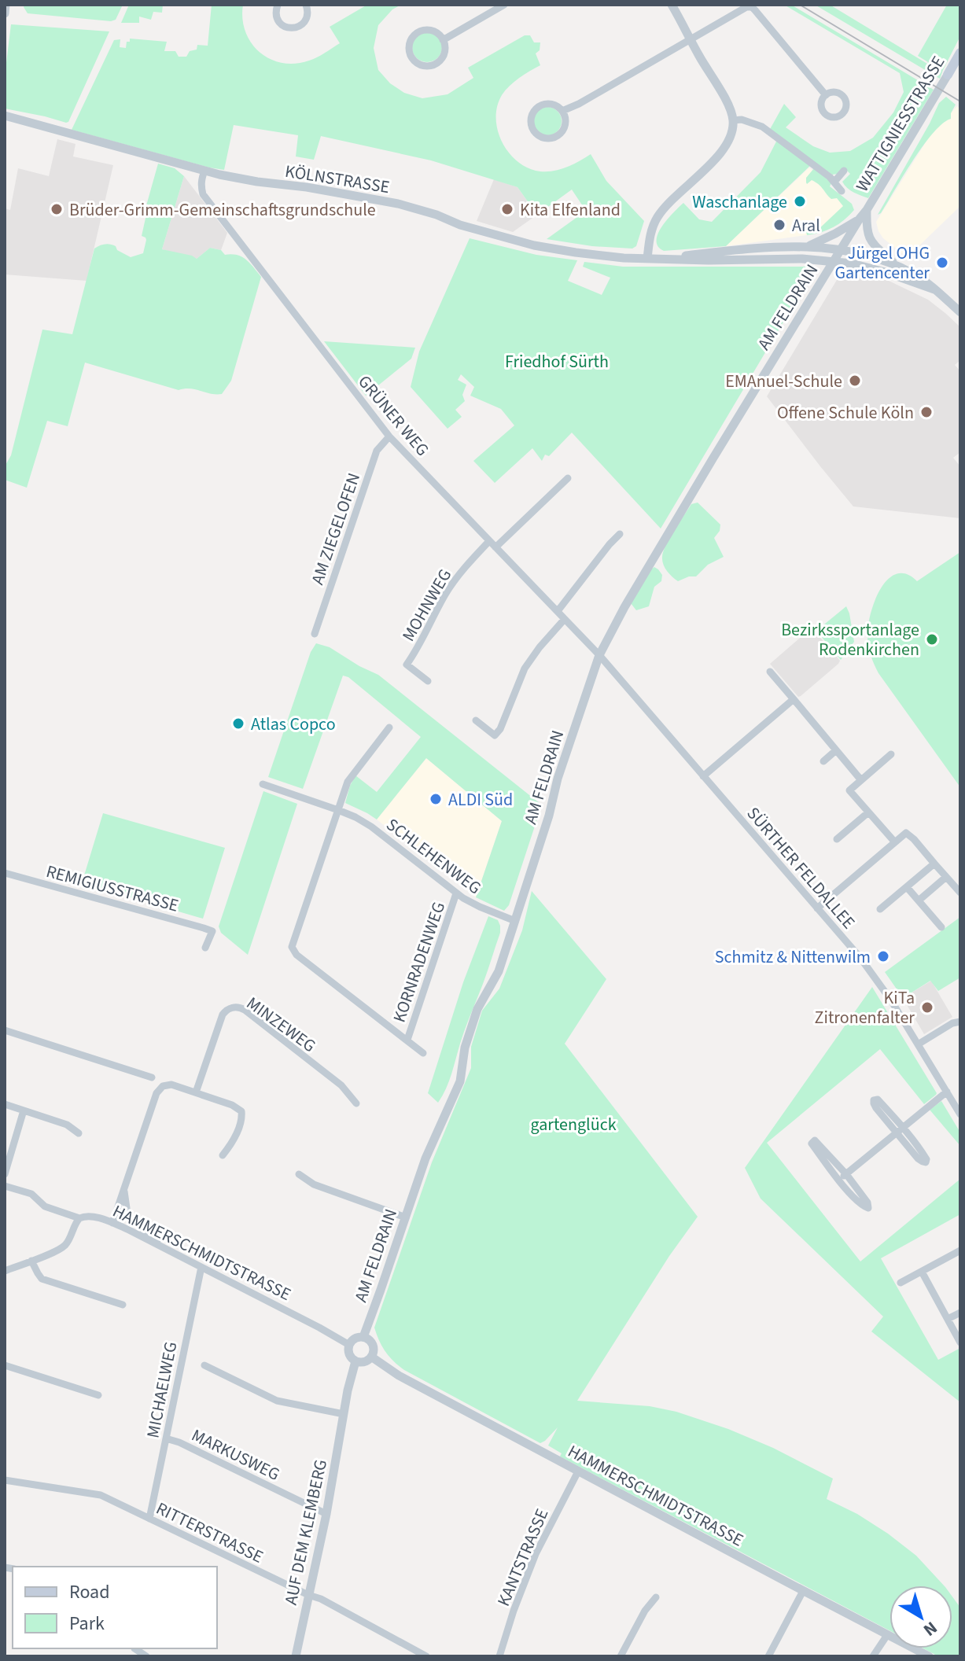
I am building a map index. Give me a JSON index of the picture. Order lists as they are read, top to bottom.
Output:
{
  "streets": {
    "main road": ["WATTIGNIESSTRASSE"],
    "street": [
      "KÖLNSTRASSE",
      "AM FELDRAIN",
      "GRÜNER WEG",
      "AM ZIEGELOFEN",
      "MOHNWEG",
      "SCHLEHENWEG",
      "SÜRTHER FELDALLEE",
      "REMIGIUSSTRASSE",
      "KORNRADENWEG",
      "MINZEWEG",
      "HAMMERSCHMIDTSTRASSE",
      "MICHAELWEG",
      "MARKUSWEG",
      "RITTERSTRASSE",
      "AUF DEM KLEMBERG",
      "KANTSTRASSE"
    ]
  },
  "crossings": [
    ["WATTIGNIESSTRASSE", "KÖLNSTRASSE"],
    ["WATTIGNIESSTRASSE", "AM FELDRAIN"],
    ["KÖLNSTRASSE", "AM FELDRAIN"],
    ["KÖLNSTRASSE", "GRÜNER WEG"],
    ["AM FELDRAIN", "GRÜNER WEG"],
    ["AM FELDRAIN", "SCHLEHENWEG"],
    ["AM FELDRAIN", "SÜRTHER FELDALLEE"],
    ["AM FELDRAIN", "HAMMERSCHMIDTSTRASSE"],
    ["AM FELDRAIN", "AUF DEM KLEMBERG"],
    ["GRÜNER WEG", "AM ZIEGELOFEN"],
    ["GRÜNER WEG", "MOHNWEG"],
    ["GRÜNER WEG", "SÜRTHER FELDALLEE"],
    ["SCHLEHENWEG", "KORNRADENWEG"],
    ["HAMMERSCHMIDTSTRASSE", "MICHAELWEG"],
    ["HAMMERSCHMIDTSTRASSE", "AUF DEM KLEMBERG"],
    ["HAMMERSCHMIDTSTRASSE", "KANTSTRASSE"],
    ["MICHAELWEG", "MARKUSWEG"],
    ["MICHAELWEG", "RITTERSTRASSE"],
    ["MARKUSWEG", "AUF DEM KLEMBERG"],
    ["RITTERSTRASSE", "AUF DEM KLEMBERG"]
  ],
  "parks": ["Friedhof Sürth", "gartenglück"],
  "places": [
    "Waschanlage",
    "Brüder-Grimm-Gemeinschaftsgrundschule",
    "Kita Elfenland",
    "Aral",
    "Jürgel OHG Gartencenter",
    "EMAnuel-Schule",
    "Offene Schule Köln",
    "Bezirkssportanlage Rodenkirchen",
    "Atlas Copco",
    "ALDI Süd",
    "Schmitz & Nittenwilm",
    "KiTa Zitronenfalter"
  ],
  "legend": ["Road", "Park"],
  "north": "bottom right"
}
